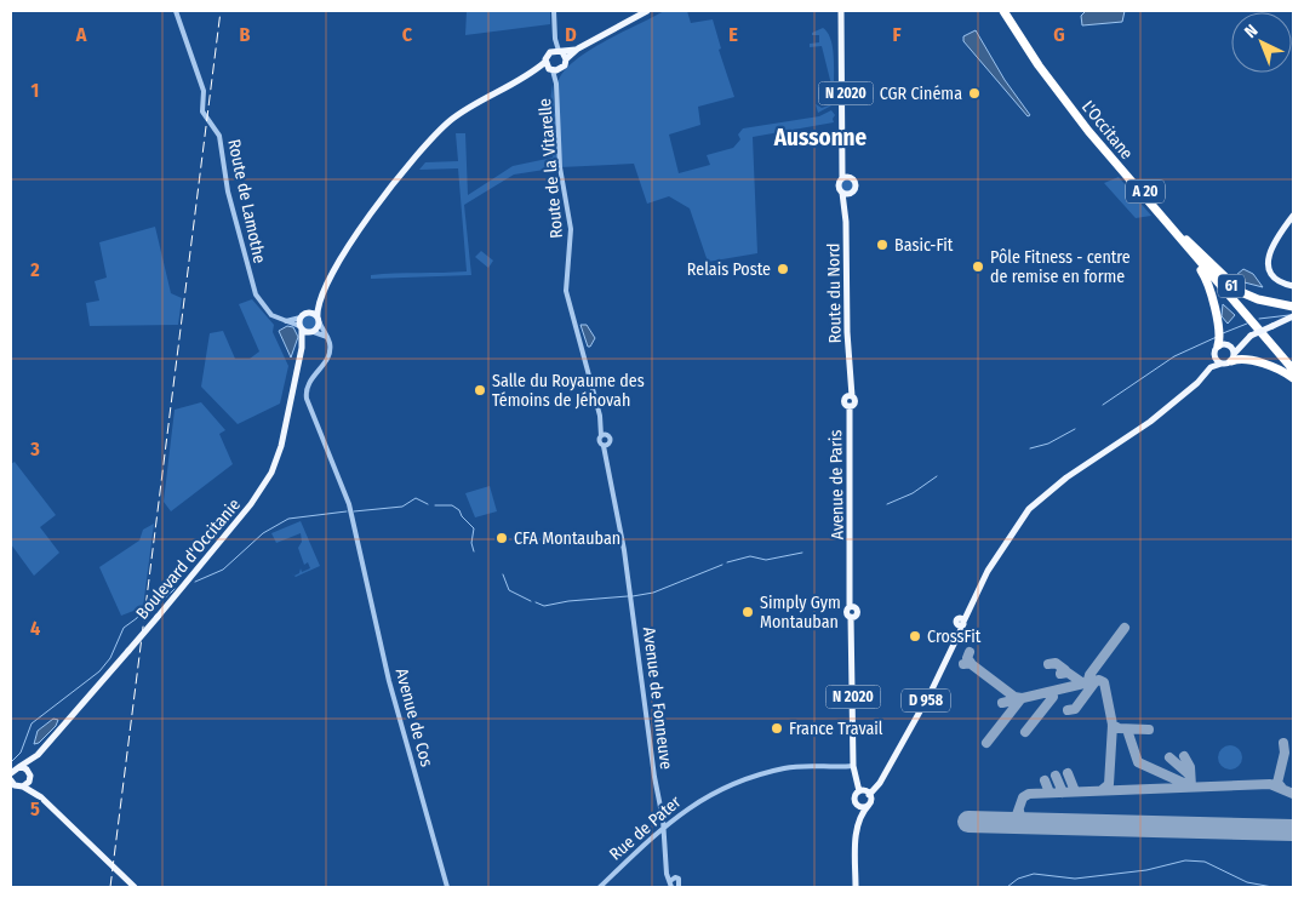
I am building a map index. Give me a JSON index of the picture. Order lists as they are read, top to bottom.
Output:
{
  "streets": {
    "highway": ["L'Occitane", "A 20", "61"],
    "main road": [
      "N 2020",
      "Route du Nord",
      "Avenue de Paris",
      "Boulevard d'Occitanie",
      "D 958"
    ],
    "street": [
      "Route de la Vitarelle",
      "Route de Lamothe",
      "Avenue de Fonneuve",
      "Avenue de Cos",
      "Rue de Pater"
    ]
  },
  "crossings": [
    ["N 2020", "Route du Nord"],
    ["N 2020", "Avenue de Paris"],
    ["N 2020", "D 958"],
    ["N 2020", "Rue de Pater"],
    ["L'Occitane", "61"],
    ["Route de Lamothe", "Boulevard d'Occitanie"],
    ["Route du Nord", "Avenue de Paris"],
    ["Avenue de Paris", "Rue de Pater"],
    ["Avenue de Fonneuve", "Rue de Pater"]
  ],
  "districts": ["Aussonne"],
  "places": [
    "CGR Cinéma",
    "Basic-Fit",
    "Pôle Fitness - centre de remise en forme",
    "Relais Poste",
    "Salle du Royaume des Témoins de Jéhovah",
    "CFA Montauban",
    "Simply Gym Montauban",
    "CrossFit",
    "France Travail"
  ],
  "north": "top left",
  "grid": {
    "columns": [
      "A",
      "B",
      "C",
      "D",
      "E",
      "F",
      "G"
    ],
    "rows": [
      "1",
      "2",
      "3",
      "4",
      "5"
    ]
  }
}
